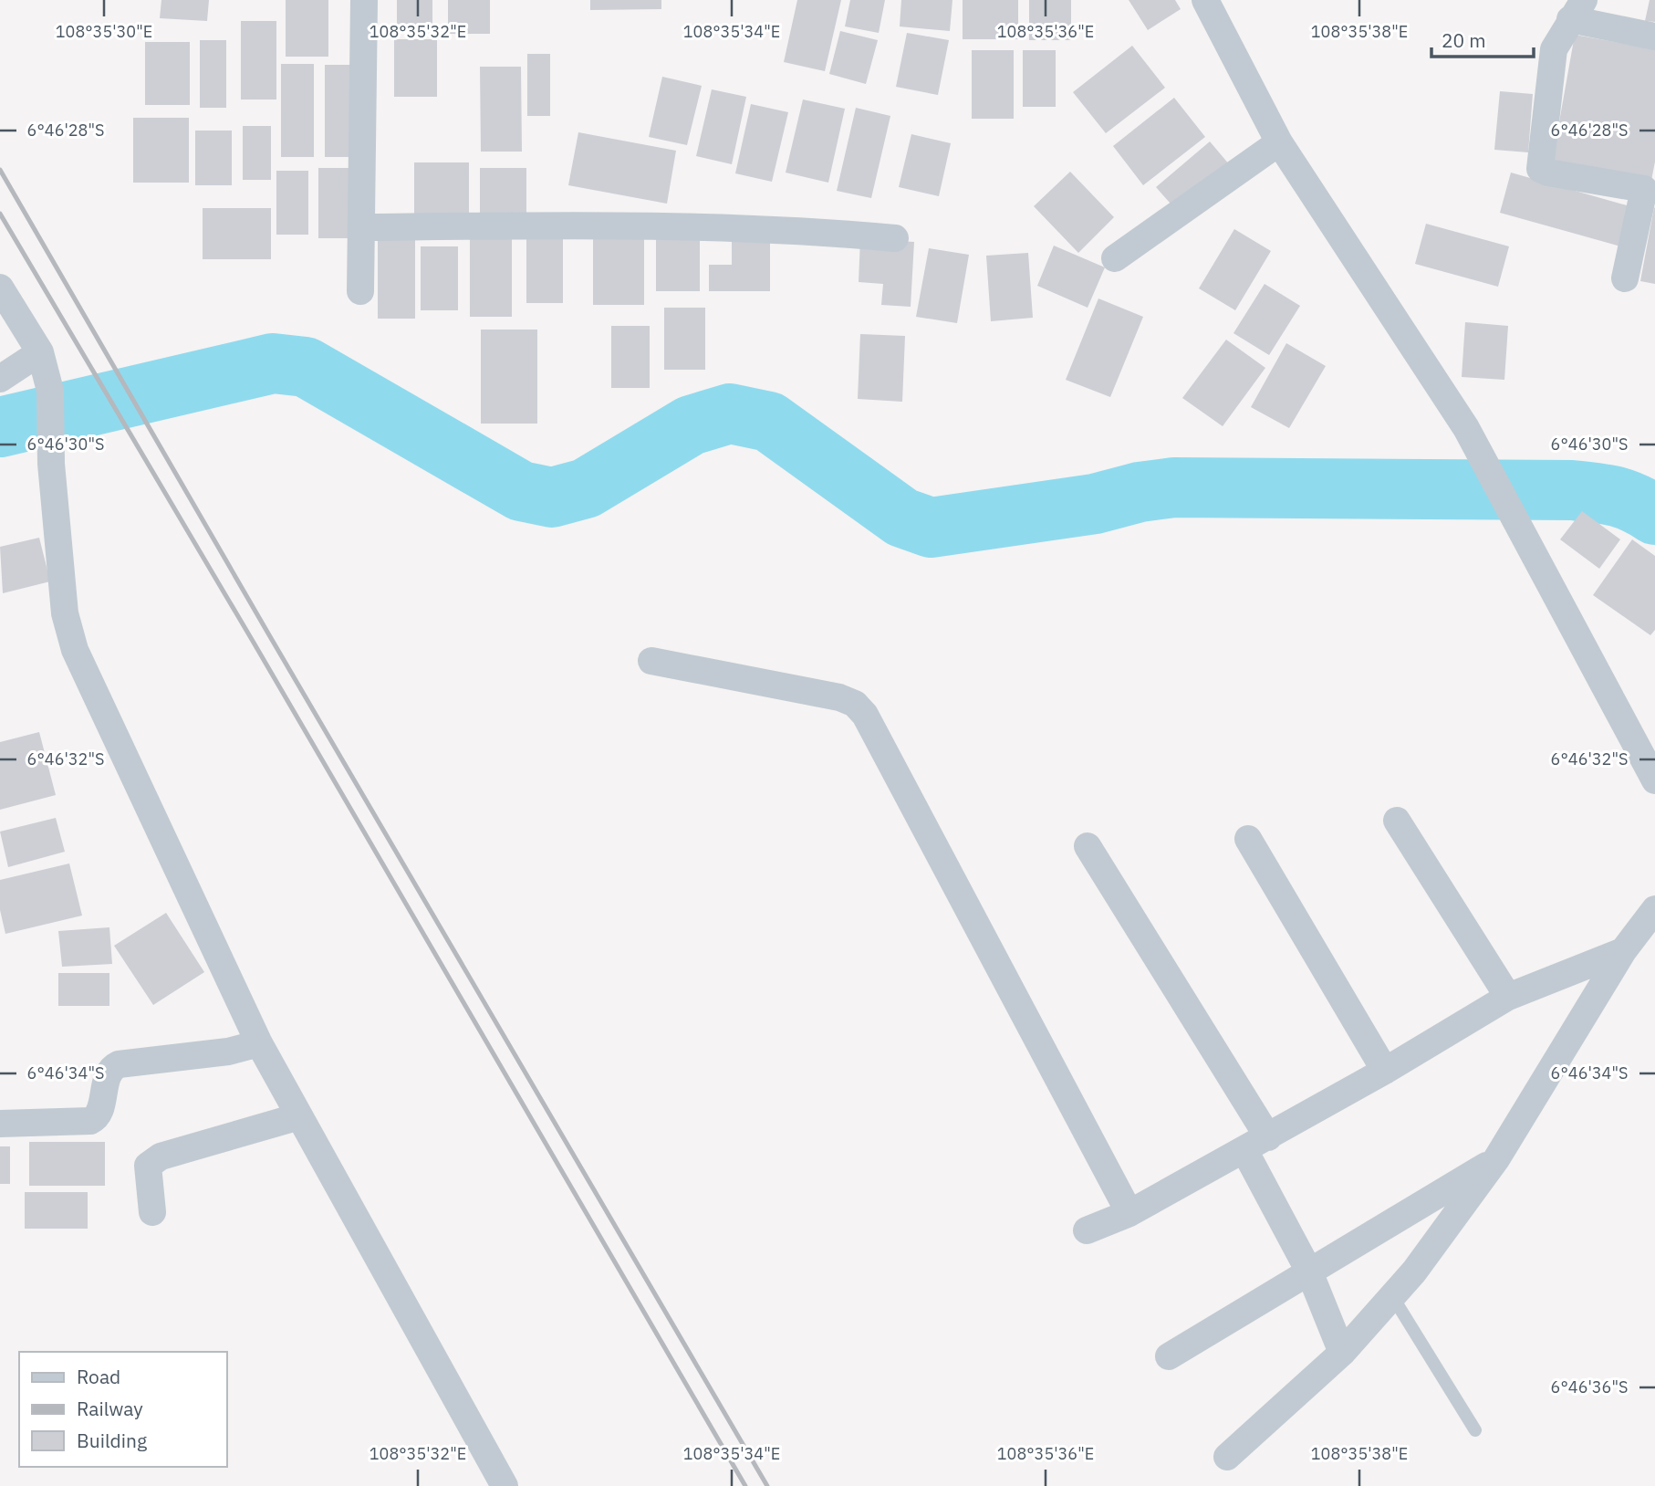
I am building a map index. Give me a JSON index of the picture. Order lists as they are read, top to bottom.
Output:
{
  "legend": ["Road", "Railway", "Building"],
  "scale_bar": "20 m",
  "coordinates": [
    "108°35'30\"E",
    "108°35'32\"E",
    "108°35'34\"E",
    "108°35'36\"E",
    "108°35'38\"E",
    "6°46'28\"S",
    "6°46'30\"S",
    "6°46'32\"S",
    "6°46'34\"S",
    "6°46'36\"S"
  ]
}
